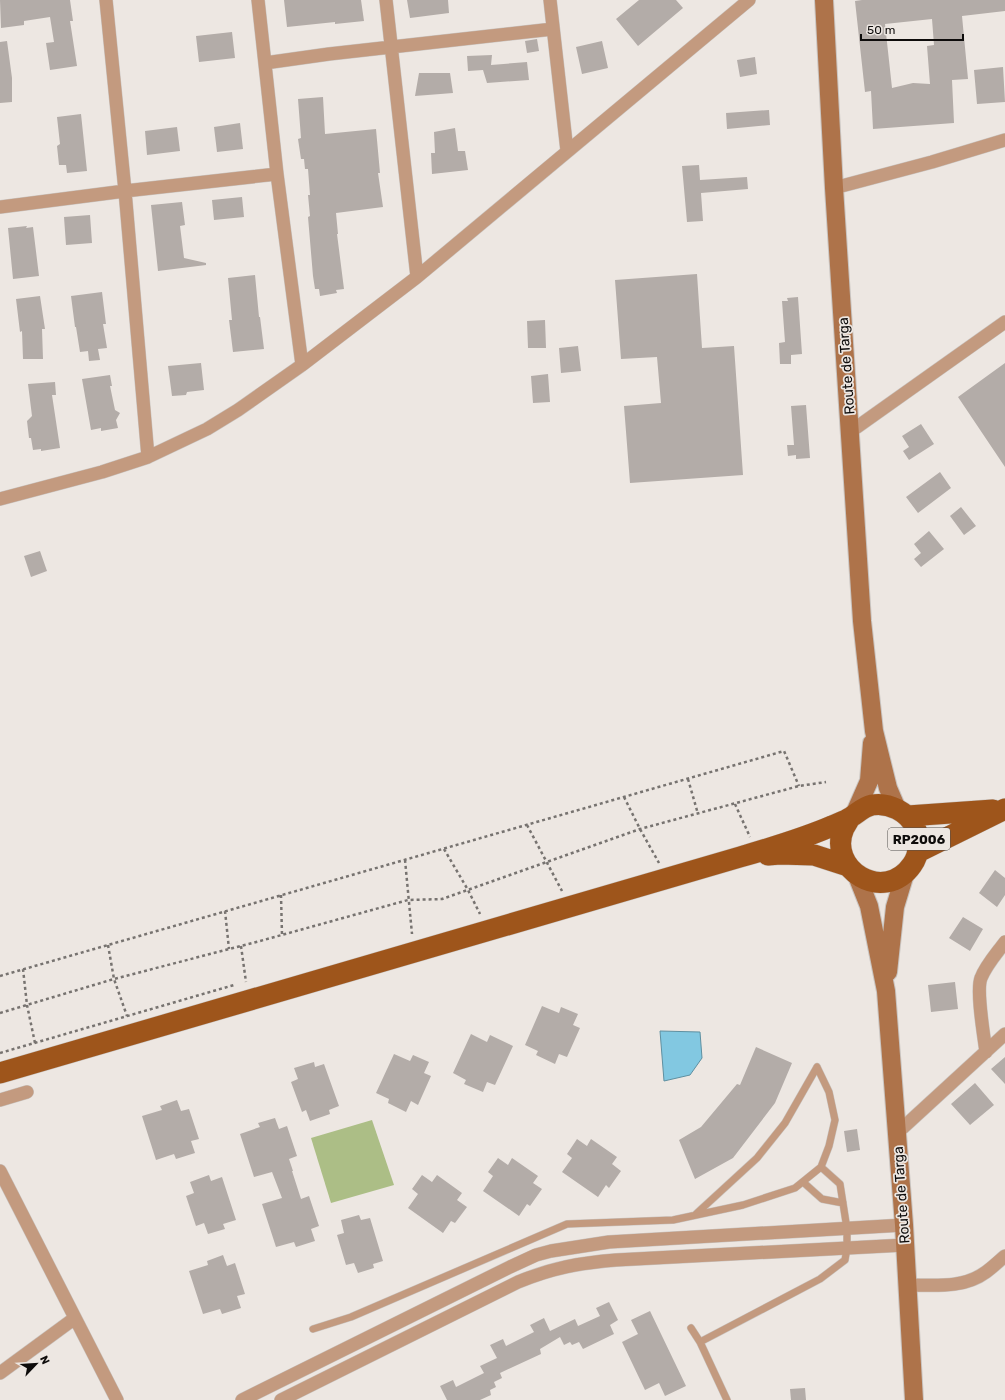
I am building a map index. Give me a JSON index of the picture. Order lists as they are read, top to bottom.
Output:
{
  "streets": {
    "main road": ["Route de Targa", "RP2006"]
  },
  "crossings": [
    ["Route de Targa", "RP2006"]
  ],
  "scale_bar": "50 m",
  "north": "top right"
}
